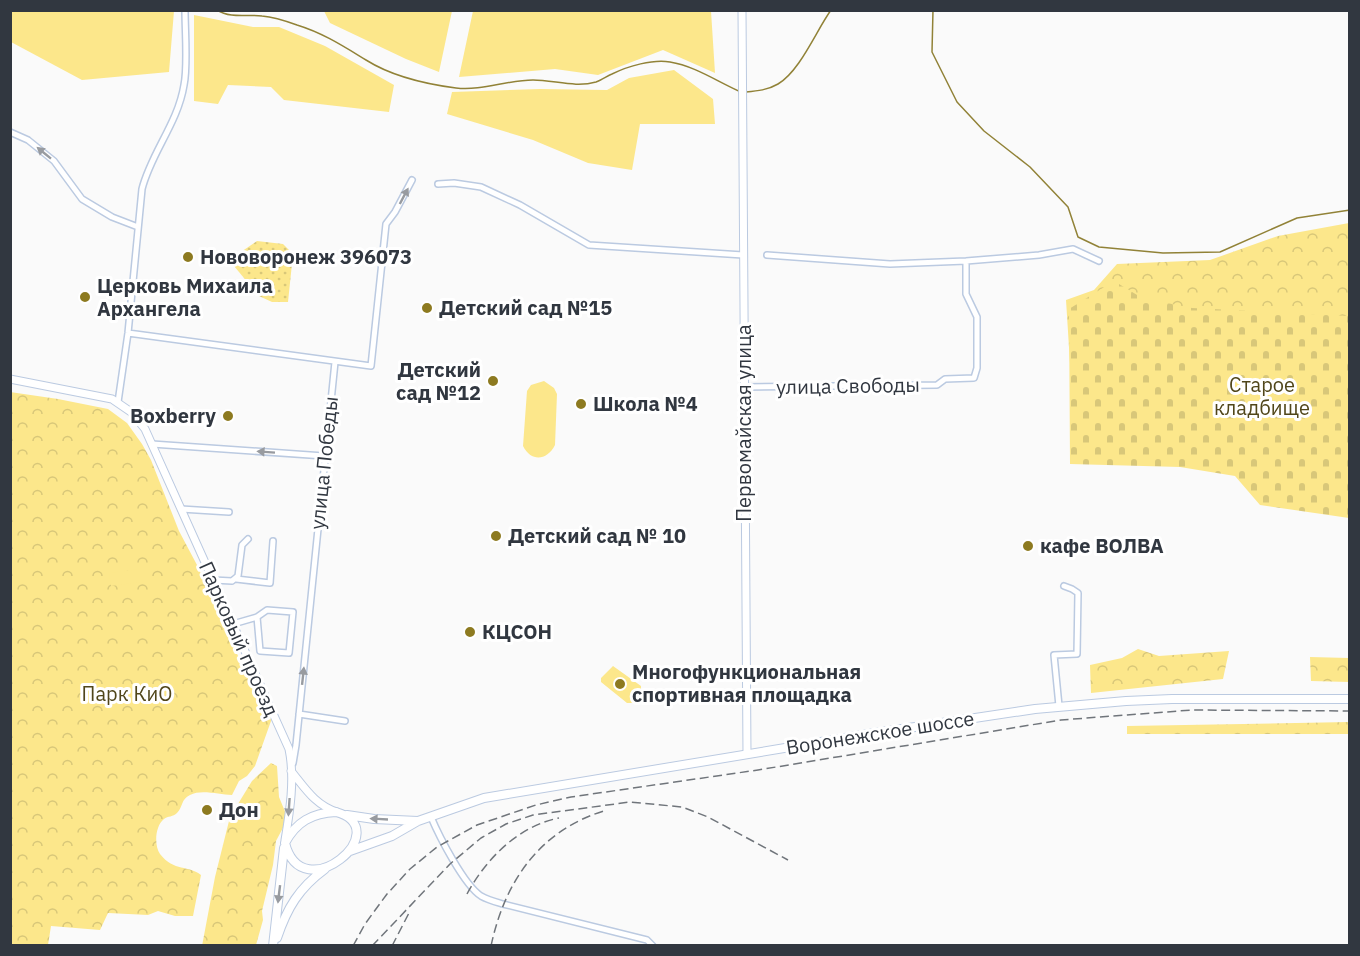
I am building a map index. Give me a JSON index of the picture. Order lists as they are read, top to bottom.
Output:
{
  "streets": {
    "main road": ["Воронежское шоссе"],
    "street": [
      "улица Свободы",
      "Первомайская улица",
      "улица Победы",
      "Парковый проезд"
    ]
  },
  "crossings": [
    ["улица Свободы", "Первомайская улица"],
    ["Первомайская улица", "Воронежское шоссе"],
    ["улица Победы", "Парковый проезд"],
    ["Парковый проезд", "Воронежское шоссе"]
  ],
  "one_way": ["улица Победы"],
  "parks": ["Старое кладбище", "Парк КиО"],
  "places": [
    "Нововоронеж 396073",
    "Церковь Михаила Архангела",
    "Детский сад №15",
    "Детский сад №12",
    "Школа №4",
    "Boxberry",
    "Детский сад № 10",
    "кафе ВОЛВА",
    "КЦСОН",
    "Многофункциональная спортивная площадка",
    "Дон"
  ]
}
